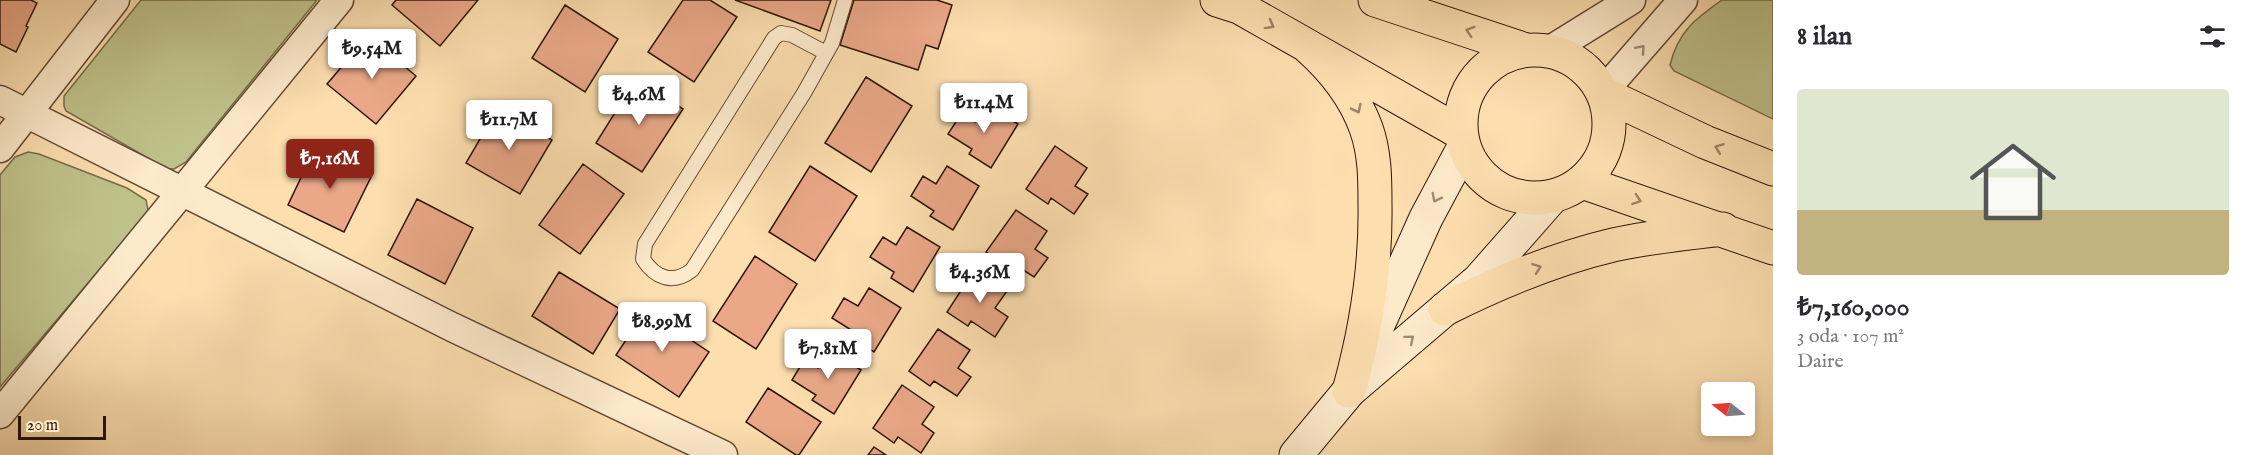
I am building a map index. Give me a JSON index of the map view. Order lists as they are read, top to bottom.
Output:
{
  "scale_bar": "20 m",
  "north": "left",
  "page": {
    "heading": "8 ilan",
    "price": [
      "₺9.54M",
      "₺4.6M",
      "₺11.4M",
      "₺11.7M",
      "₺7.16M",
      "₺4.36M",
      "₺8.99M",
      "₺7.81M"
    ],
    "list": [
      {
        "name": "₺7,160,000",
        "note": "3 oda · 107 m² · Daire"
      }
    ],
    "scale": "20 m"
  }
}
